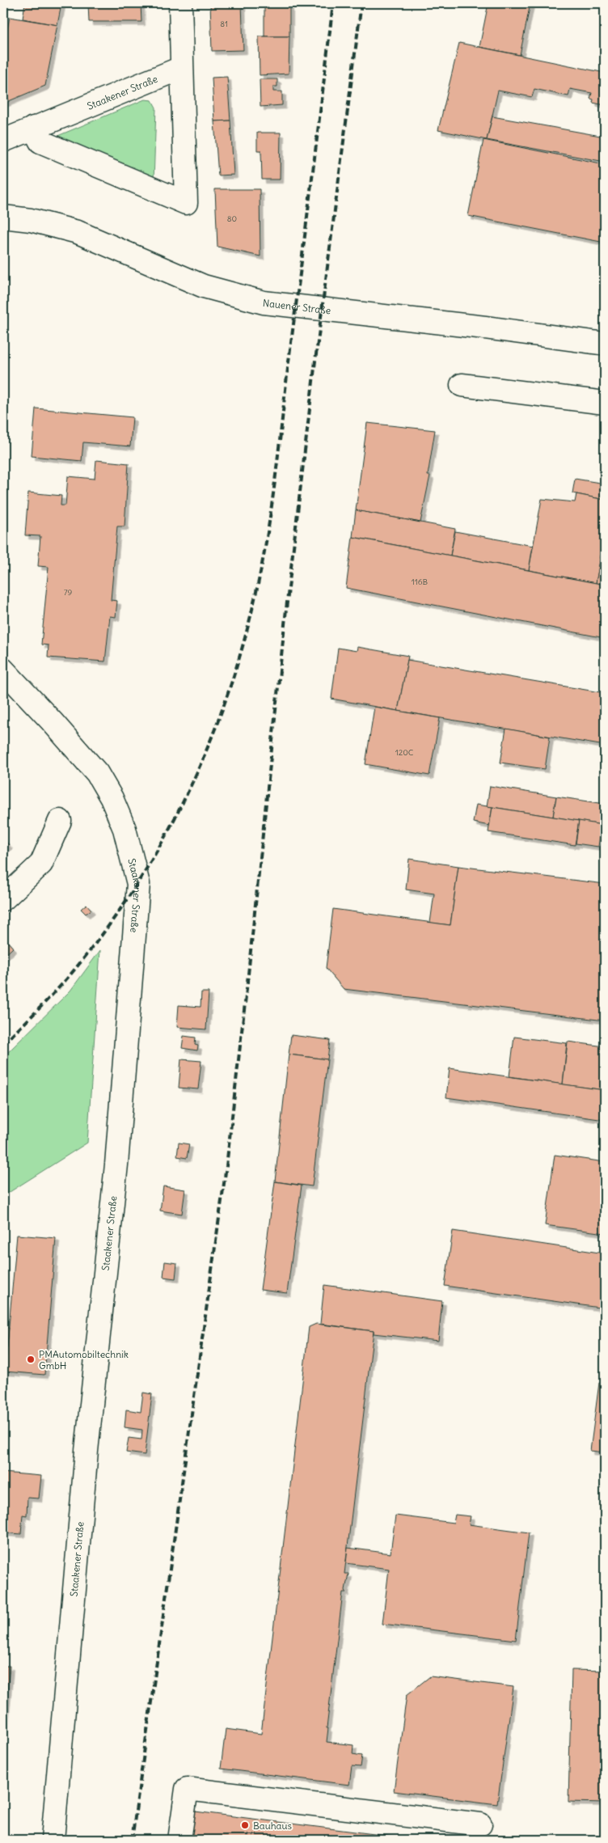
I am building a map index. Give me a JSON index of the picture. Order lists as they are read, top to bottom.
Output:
{
  "streets": {
    "street": ["Staakener Straße", "Nauener Straße"]
  },
  "places": ["PMAutomobiltechnik GmbH", "Bauhaus"],
  "house_numbers": [
    "81",
    "80",
    "116B",
    "79",
    "120C"
  ]
}
